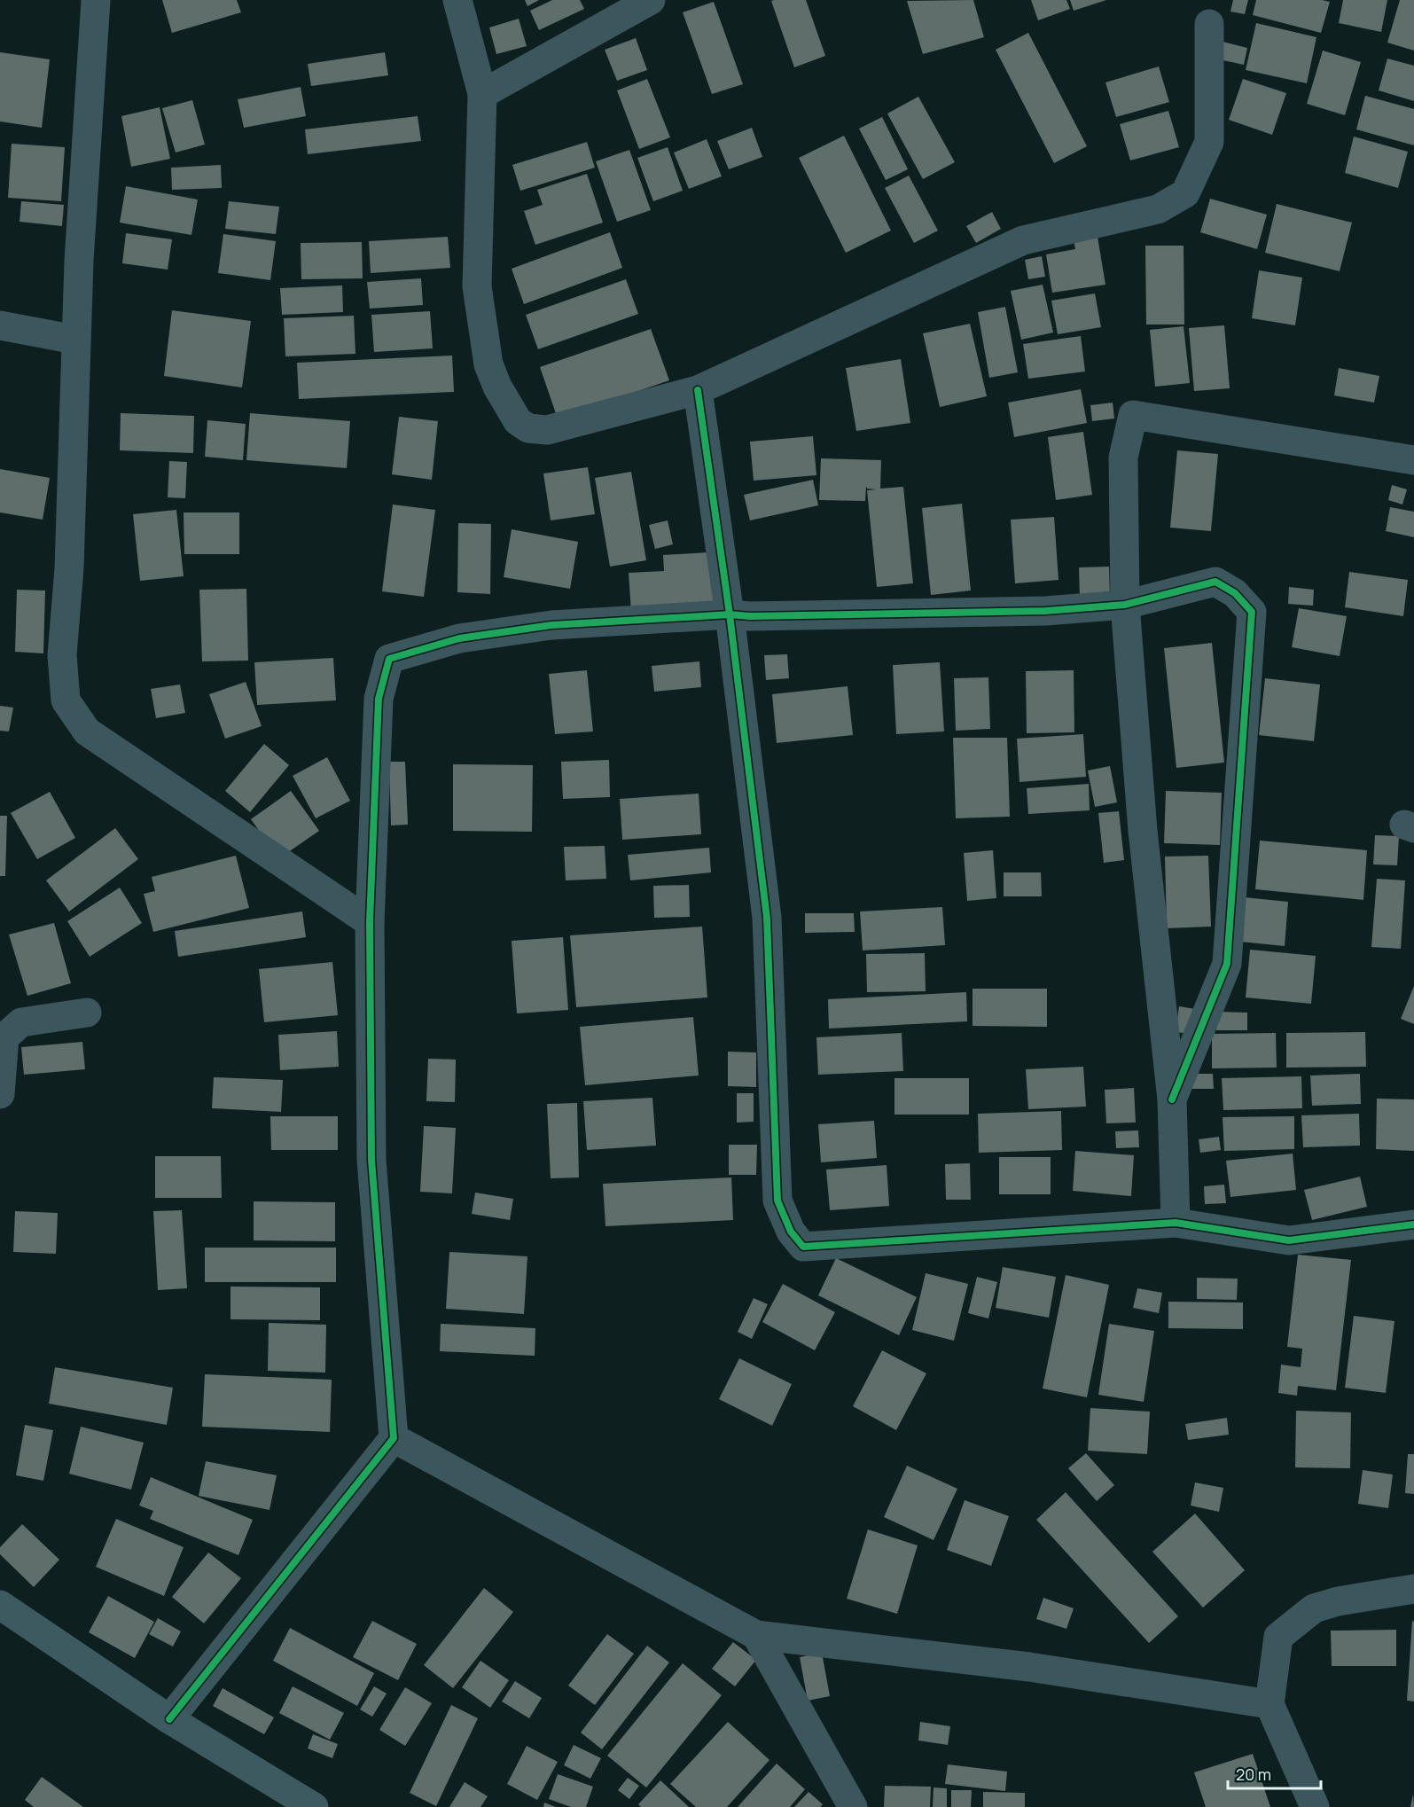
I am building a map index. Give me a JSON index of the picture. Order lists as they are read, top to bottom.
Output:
{
  "scale_bar": "20 m"
}
